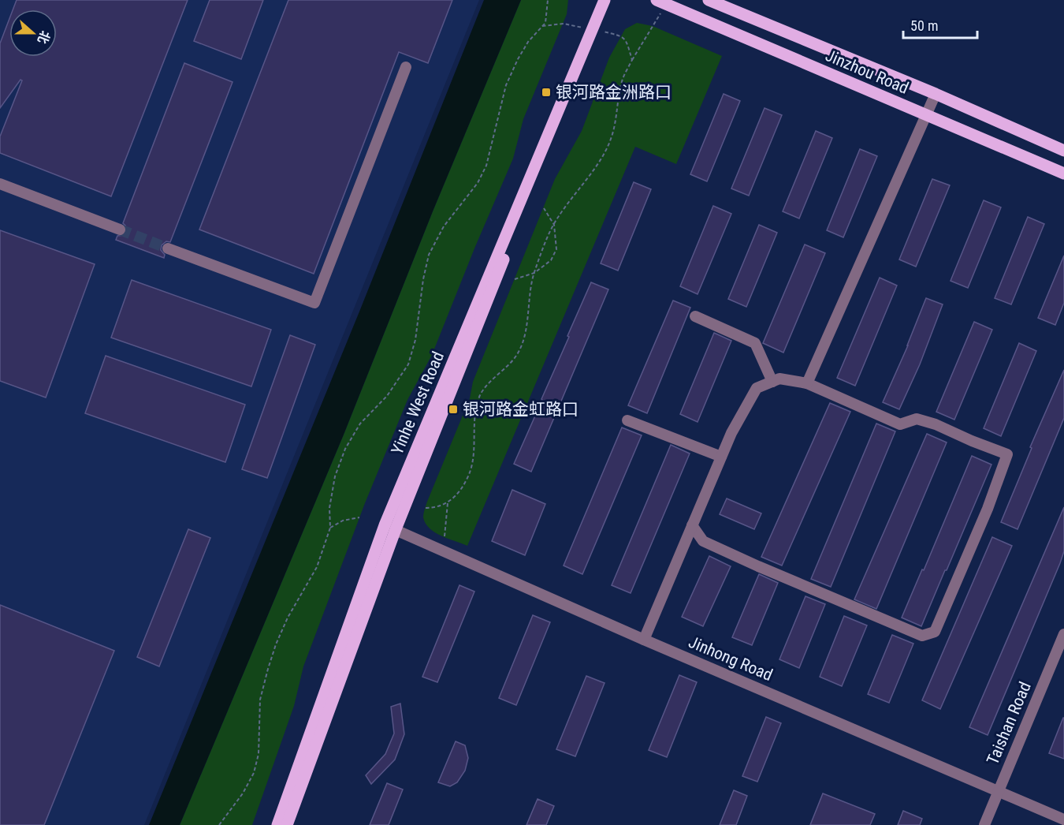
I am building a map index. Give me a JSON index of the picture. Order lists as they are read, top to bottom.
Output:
{
  "streets": {
    "main road": ["Jinzhou Road", "Yinhe West Road"],
    "street": ["Jinhong Road", "Taishan Road"]
  },
  "crossings": [
    ["Yinhe West Road", "Jinhong Road"],
    ["Jinhong Road", "Taishan Road"]
  ],
  "places": {
    "transit": ["银河路金洲路口", "银河路金虹路口"]
  },
  "scale_bar": "50 m",
  "north": "right"
}
